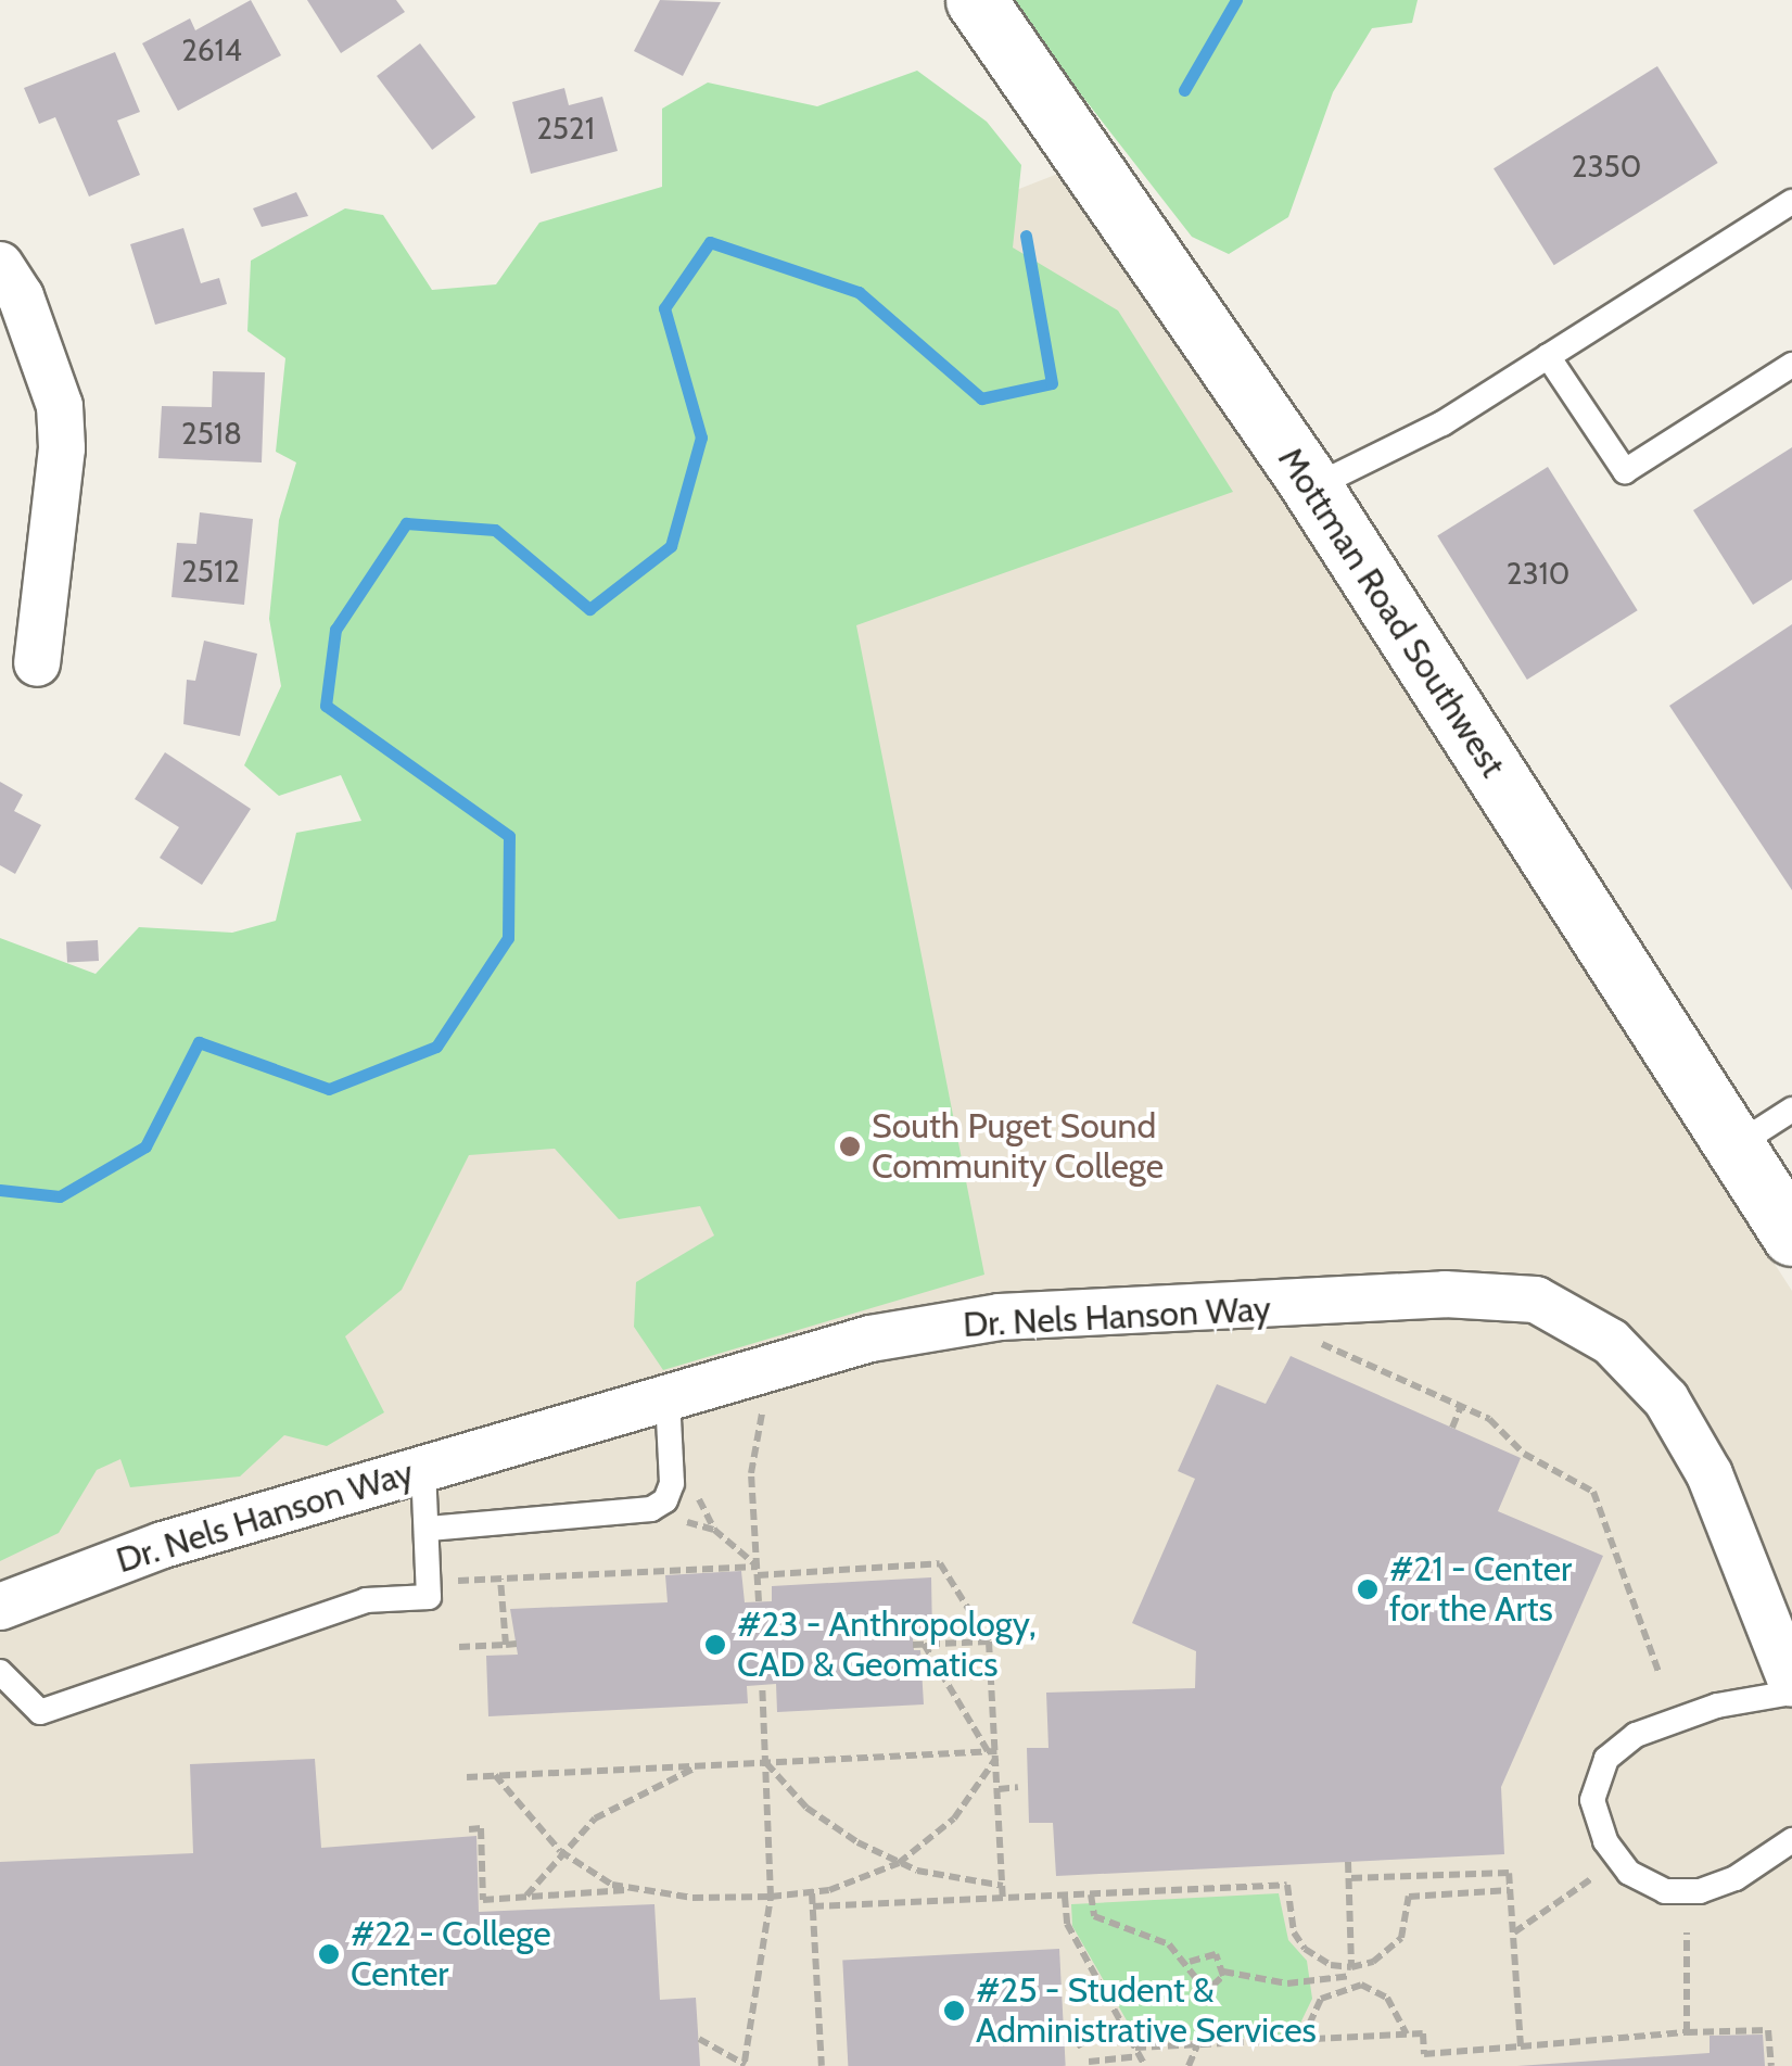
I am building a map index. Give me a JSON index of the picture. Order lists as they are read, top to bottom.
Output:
{
  "streets": {
    "street": ["Mottman Road Southwest", "Dr. Nels Hanson Way"]
  },
  "places": [
    "South Puget Sound Community College",
    "#21 - Center for the Arts",
    "#23 - Anthropology, CAD & Geomatics",
    "#22 - College Center",
    "#25 - Student & Administrative Services"
  ],
  "house_numbers": [
    "2614",
    "2521",
    "2350",
    "2518",
    "2512",
    "2310"
  ]
}
